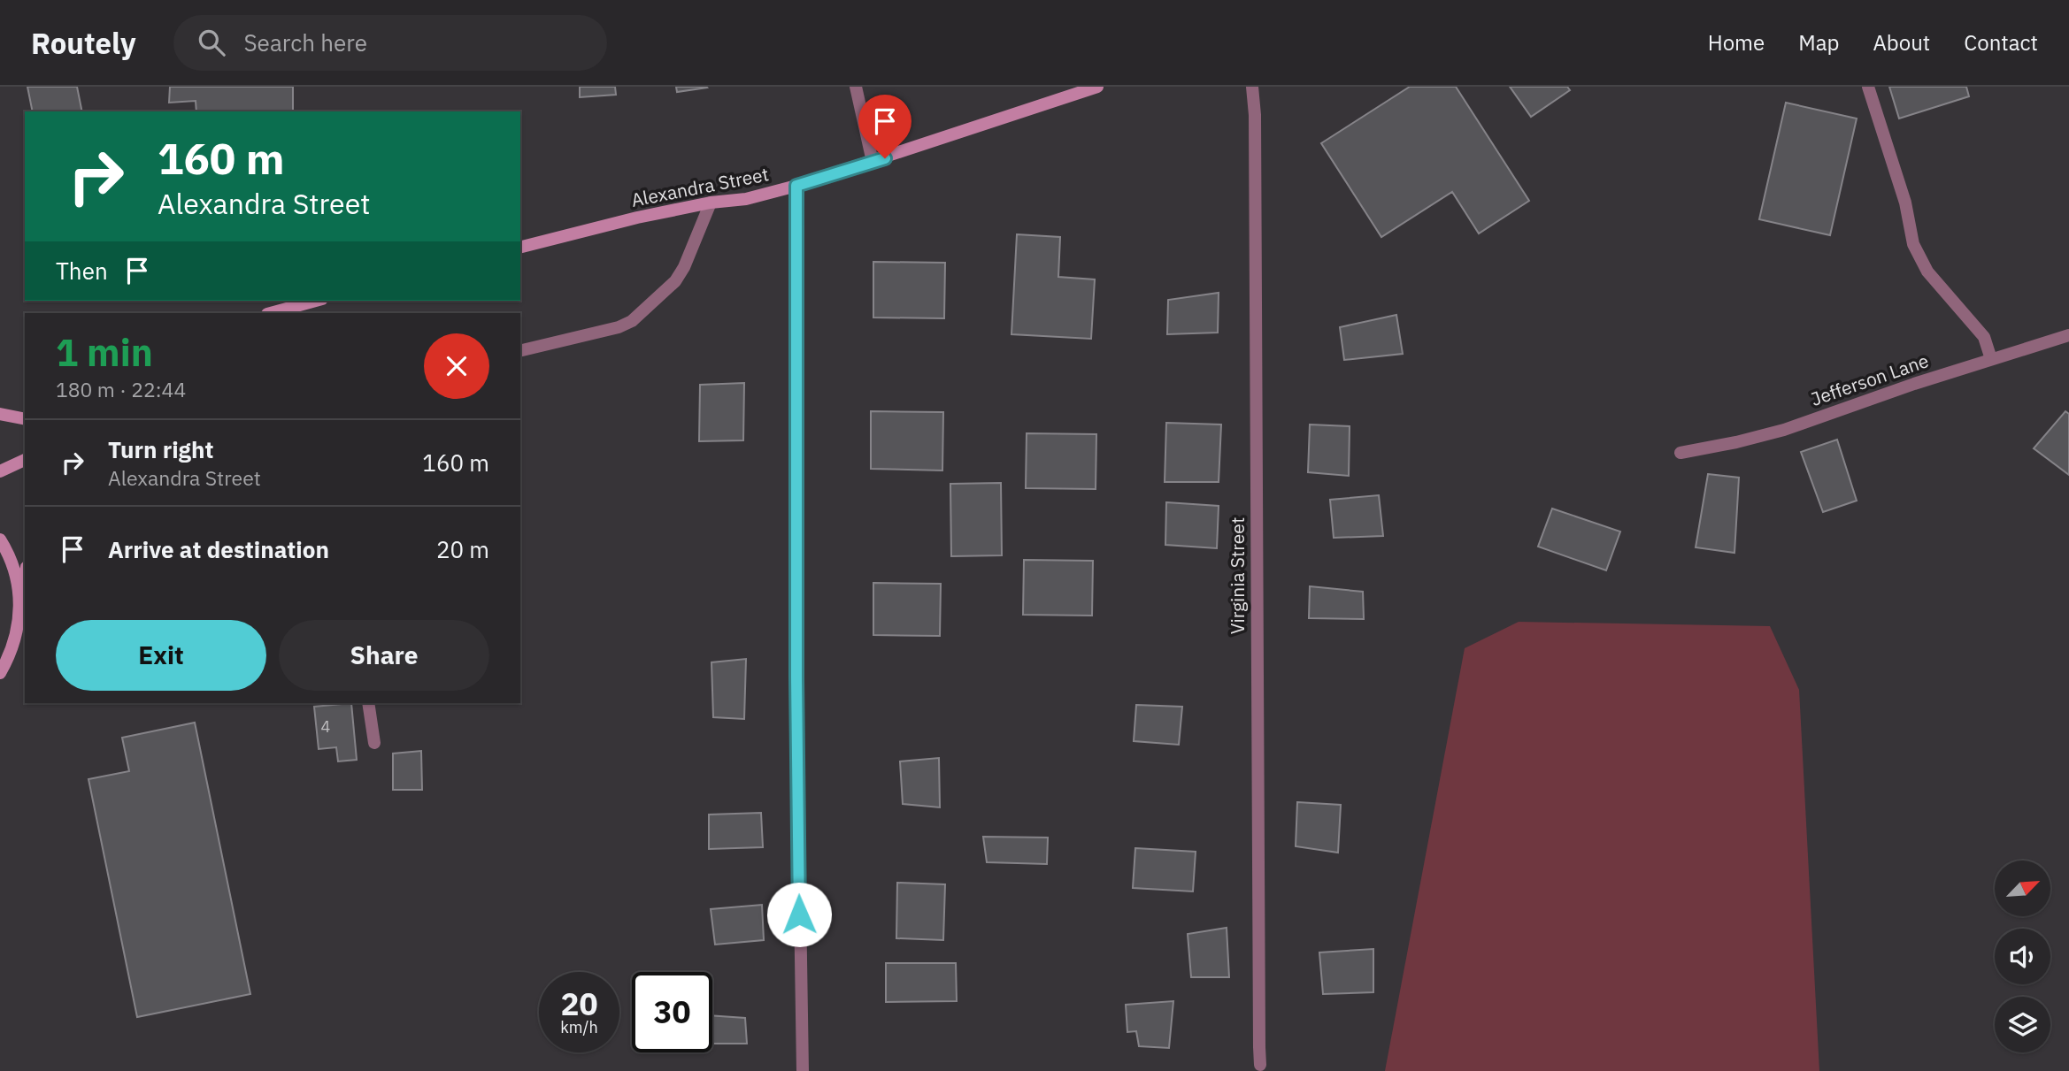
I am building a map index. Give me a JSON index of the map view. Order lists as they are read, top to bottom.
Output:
{
  "streets": {
    "main road": ["Alexandra Street"],
    "street": ["Jefferson Lane", "Virginia Street"]
  },
  "house_numbers": ["4"],
  "north": "top right",
  "page": {
    "header": "Routely",
    "search": "Search here",
    "nav": [
      "Home",
      "Map",
      "About",
      "Contact"
    ],
    "turn": ["160 m", "Alexandra Street"],
    "then": "Then",
    "heading": ["1 min", "180 m · 22:44"],
    "list": [
      {
        "name": "Turn right",
        "note": "Alexandra Street",
        "value": "160 m"
      },
      {
        "name": "Arrive at destination",
        "value": "20 m"
      }
    ],
    "buttons": ["Exit", "Share"],
    "speed": "20 km/h",
    "limit": "30"
  }
}
